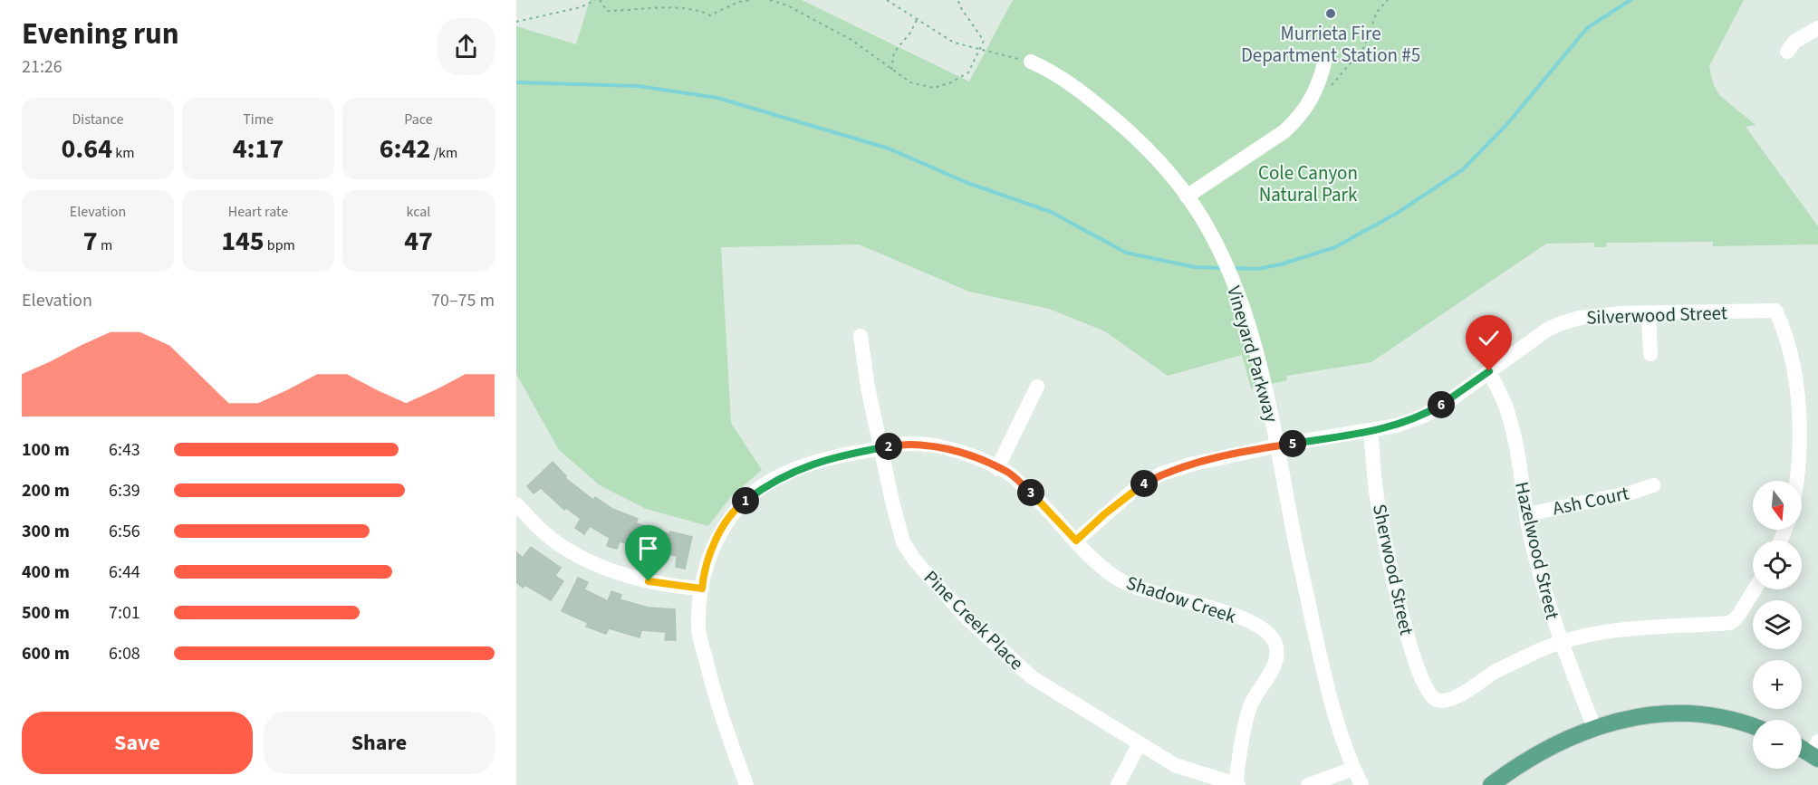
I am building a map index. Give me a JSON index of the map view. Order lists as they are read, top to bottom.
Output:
{
  "streets": {
    "street": [
      "Silverwood Street",
      "Vineyard Parkway",
      "Ash Court",
      "Hazelwood Street",
      "Sherwood Street",
      "Shadow Creek",
      "Pine Creek Place"
    ]
  },
  "crossings": [
    ["Silverwood Street", "Vineyard Parkway"],
    ["Silverwood Street", "Hazelwood Street"],
    ["Silverwood Street", "Sherwood Street"],
    ["Silverwood Street", "Shadow Creek"],
    ["Ash Court", "Hazelwood Street"],
    ["Hazelwood Street", "Sherwood Street"],
    ["Shadow Creek", "Pine Creek Place"]
  ],
  "parks": ["Cole Canyon Natural Park"],
  "places": ["Murrieta Fire Department Station #5"],
  "north": "bottom",
  "page": {
    "heading": ["Evening run", "21:26"],
    "stats": [
      ["Distance", "0.64 km"],
      ["Time", "4:17"],
      ["Pace", "6:42 /km"],
      ["Elevation", "7 m"],
      ["Heart rate", "145 bpm"],
      ["kcal", "47"]
    ],
    "chart": ["Elevation", "70–75 m"],
    "pins": [
      "6",
      "5",
      "2",
      "4",
      "3",
      "1"
    ],
    "list": [
      {
        "name": "100 m",
        "note": "6:43"
      },
      {
        "name": "200 m",
        "note": "6:39"
      },
      {
        "name": "300 m",
        "note": "6:56"
      },
      {
        "name": "400 m",
        "note": "6:44"
      },
      {
        "name": "500 m",
        "note": "7:01"
      },
      {
        "name": "600 m",
        "note": "6:08"
      }
    ],
    "map_buttons": ["+", "−"],
    "buttons": ["Save", "Share"]
  }
}
